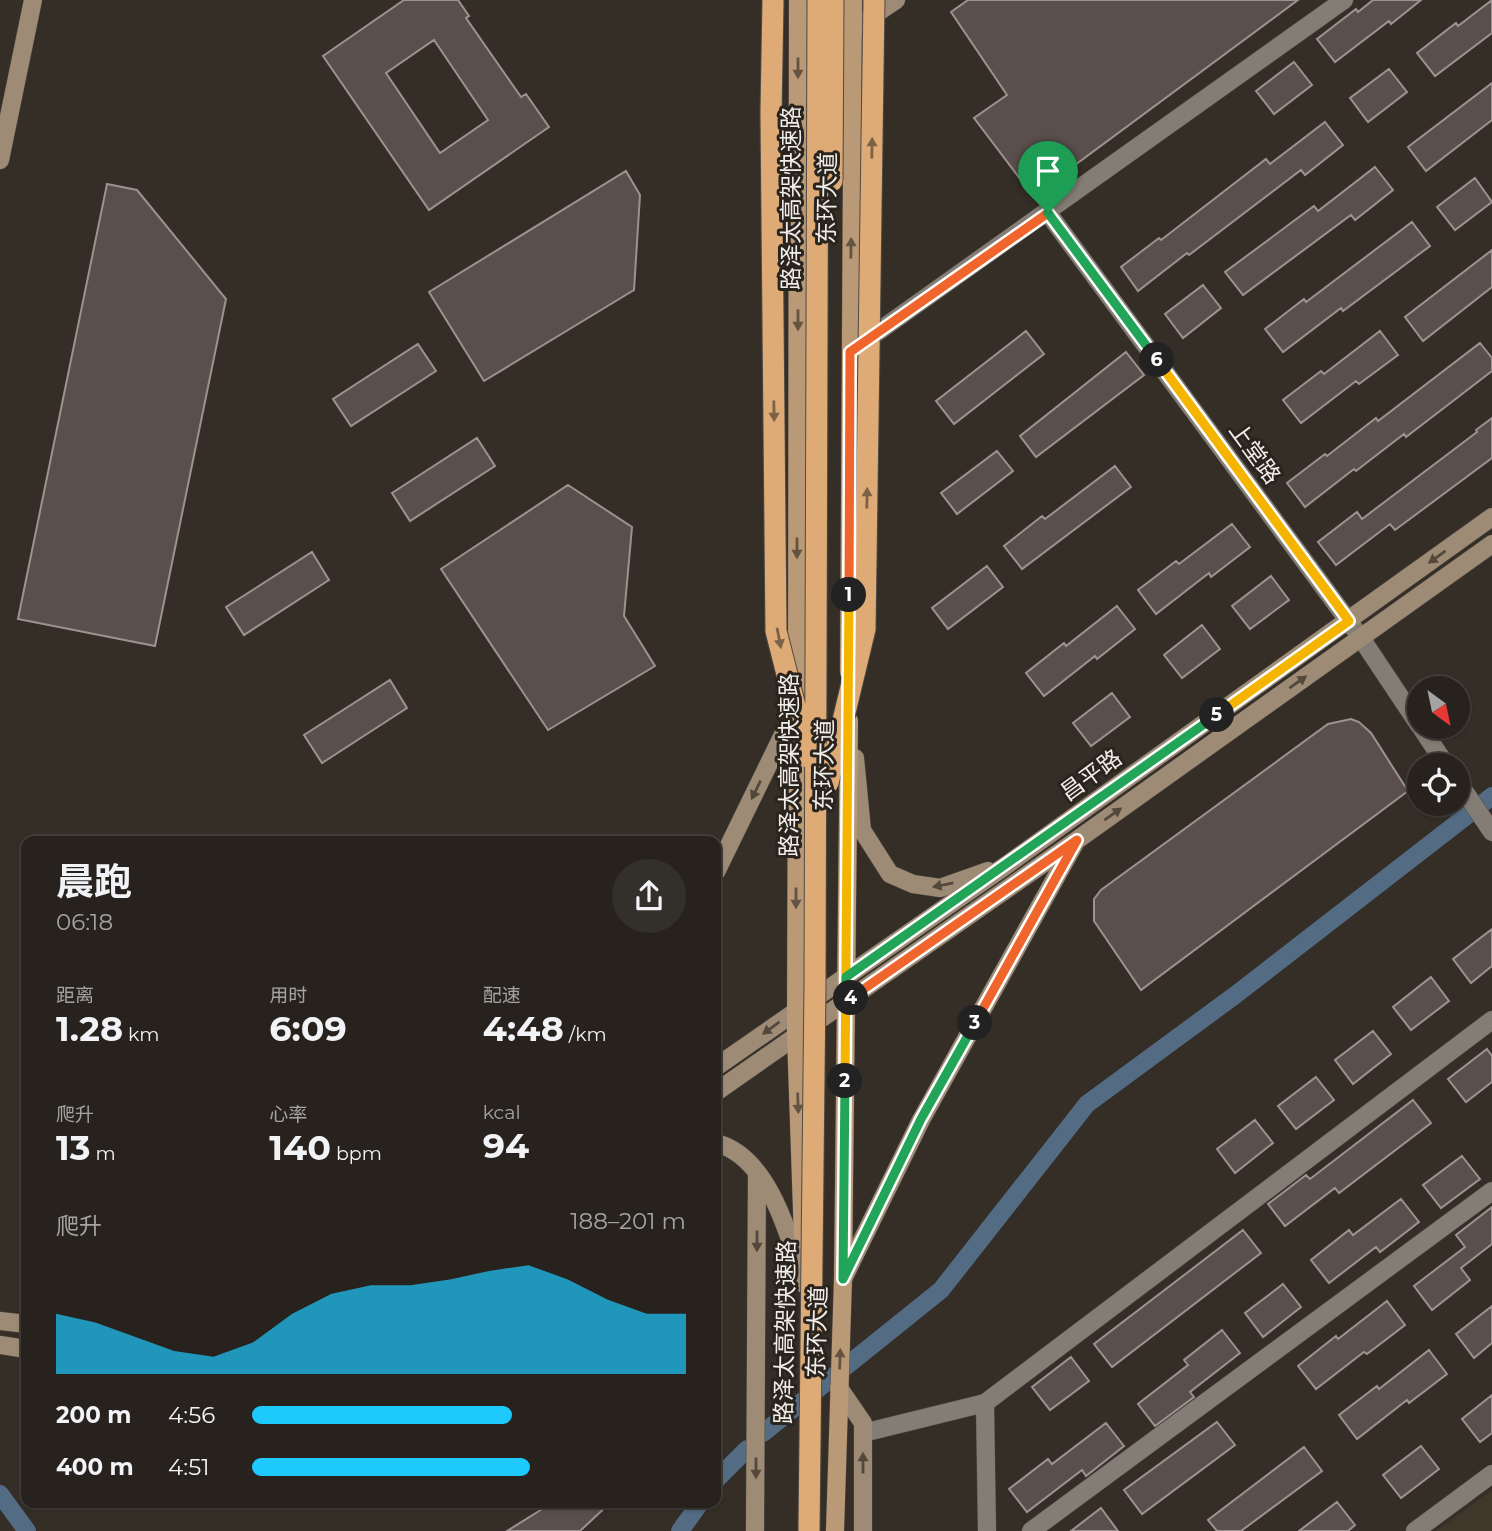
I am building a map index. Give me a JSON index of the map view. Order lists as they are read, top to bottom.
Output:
{
  "streets": {
    "highway": ["路泽太高架快速路"],
    "main road": ["东环大道", "昌平路"],
    "street": ["上堂路"]
  },
  "crossings": [
    ["路泽太高架快速路", "东环大道"],
    ["东环大道", "昌平路"],
    ["上堂路", "昌平路"]
  ],
  "north": "bottom right",
  "page": {
    "pins": [
      "6",
      "1",
      "5",
      "4",
      "3",
      "2"
    ],
    "heading": ["晨跑", "06:18"],
    "stats": [
      ["距离", "1.28 km"],
      ["用时", "6:09"],
      ["配速", "4:48 /km"],
      ["爬升", "13 m"],
      ["心率", "140 bpm"],
      ["kcal", "94"]
    ],
    "chart": ["爬升", "188–201 m"],
    "list": [
      {
        "name": "200 m",
        "note": "4:56"
      },
      {
        "name": "400 m",
        "note": "4:51"
      }
    ]
  }
}
